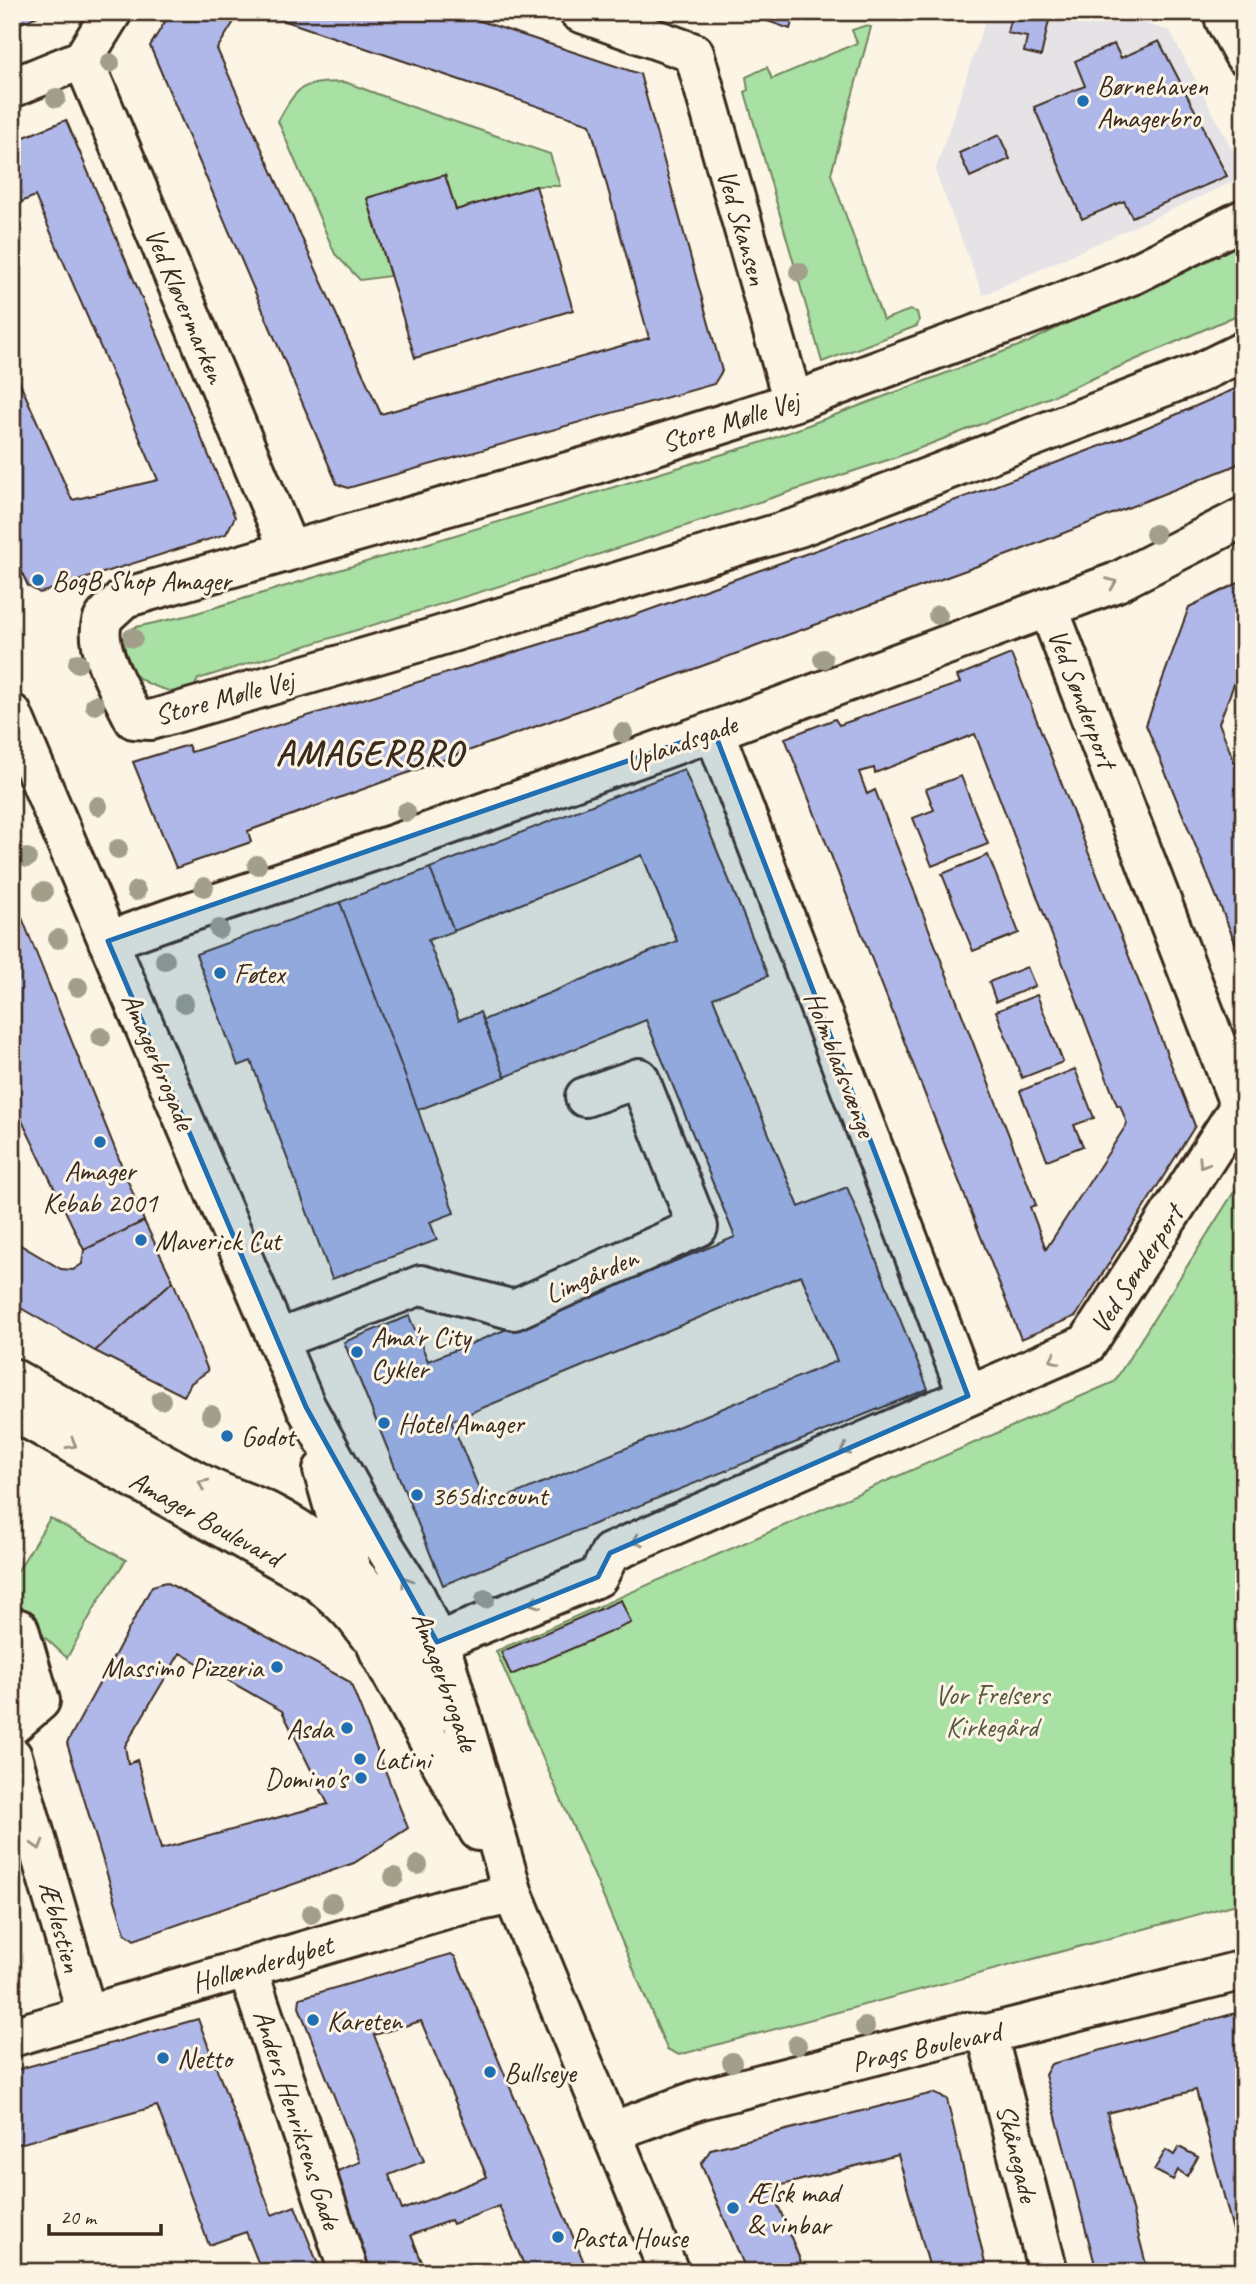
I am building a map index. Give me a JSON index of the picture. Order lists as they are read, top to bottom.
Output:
{
  "streets": {
    "street": [
      "Ved Skansen",
      "Ved Kløvermarken",
      "Store Mølle Vej",
      "Ved Sønderport",
      "Uplandsgade",
      "Amagerbrogade",
      "Holmbladsvænge",
      "Limgården",
      "Amager Boulevard",
      "Æblestien",
      "Hollænderdybet",
      "Prags Boulevard",
      "Anders Henriksens Gade",
      "Skånegade"
    ]
  },
  "crossings": [
    ["Ved Skansen", "Store Mølle Vej"],
    ["Ved Kløvermarken", "Store Mølle Vej"],
    ["Ved Sønderport", "Uplandsgade"],
    ["Ved Sønderport", "Amagerbrogade"],
    ["Ved Sønderport", "Holmbladsvænge"],
    ["Uplandsgade", "Amagerbrogade"],
    ["Uplandsgade", "Holmbladsvænge"],
    ["Amagerbrogade", "Limgården"],
    ["Amagerbrogade", "Amager Boulevard"],
    ["Amagerbrogade", "Hollænderdybet"],
    ["Amagerbrogade", "Prags Boulevard"],
    ["Amager Boulevard", "Hollænderdybet"],
    ["Æblestien", "Hollænderdybet"],
    ["Hollænderdybet", "Anders Henriksens Gade"],
    ["Prags Boulevard", "Skånegade"]
  ],
  "one_way": ["Æblestien"],
  "districts": ["AMAGERBRO"],
  "parks": ["Vor Frelsers Kirkegård"],
  "places": [
    "Børnehaven Amagerbro",
    "BogB Shop Amager",
    "Føtex",
    "Amager Kebab 2001",
    "Maverick Cut",
    "Ama'r City Cykler",
    "Hotel Amager",
    "Godot",
    "365discount",
    "Massimo Pizzeria",
    "Asda",
    "Latini",
    "Domino's",
    "Kareten",
    "Netto",
    "Bullseye",
    "Ælsk mad & vinbar",
    "Pasta House"
  ],
  "scale_bar": "20 m"
}
